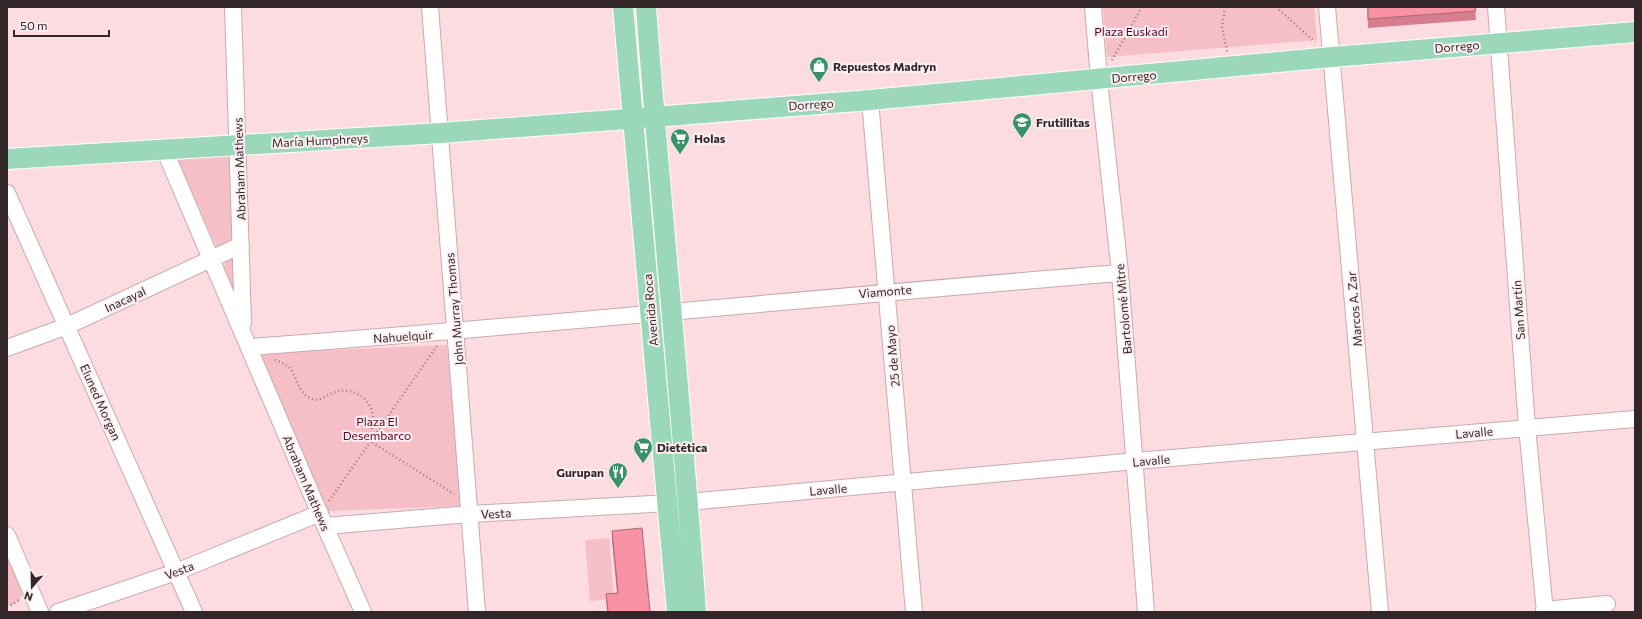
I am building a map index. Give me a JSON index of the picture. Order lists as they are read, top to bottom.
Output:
{
  "streets": {
    "main road": ["Dorrego", "María Humphreys", "Avenida Roca"],
    "street": [
      "Abraham Mathews",
      "Viamonte",
      "Inacayal",
      "John Murray Thomas",
      "Bartolomé Mitre",
      "Marcos A. Zar",
      "San Martín",
      "Nahuelquir",
      "25 de Mayo",
      "Eluned Morgan",
      "Lavalle",
      "Vesta"
    ]
  },
  "crossings": [
    ["Dorrego", "María Humphreys"],
    ["Dorrego", "Bartolomé Mitre"],
    ["Dorrego", "Marcos A. Zar"],
    ["Dorrego", "Avenida Roca"],
    ["Dorrego", "San Martín"],
    ["Dorrego", "25 de Mayo"],
    ["María Humphreys", "Abraham Mathews"],
    ["María Humphreys", "John Murray Thomas"],
    ["María Humphreys", "Avenida Roca"],
    ["Abraham Mathews", "Inacayal"],
    ["Abraham Mathews", "Nahuelquir"],
    ["Abraham Mathews", "Vesta"],
    ["Viamonte", "Bartolomé Mitre"],
    ["Viamonte", "Avenida Roca"],
    ["Viamonte", "Nahuelquir"],
    ["Viamonte", "25 de Mayo"],
    ["Inacayal", "Eluned Morgan"],
    ["John Murray Thomas", "Nahuelquir"],
    ["John Murray Thomas", "Vesta"],
    ["Bartolomé Mitre", "Lavalle"],
    ["Marcos A. Zar", "Lavalle"],
    ["Avenida Roca", "Nahuelquir"],
    ["Avenida Roca", "Lavalle"],
    ["Avenida Roca", "Vesta"],
    ["San Martín", "Lavalle"],
    ["25 de Mayo", "Lavalle"],
    ["Eluned Morgan", "Vesta"],
    ["Lavalle", "Vesta"]
  ],
  "parks": ["Plaza Euskadi", "Plaza El Desembarco"],
  "places": {
    "shop": ["Repuestos Madryn"],
    "school or university": ["Frutillitas"],
    "supermarket": ["Holas", "Dietética"],
    "restaurant": ["Gurupan"]
  },
  "scale_bar": "50 m",
  "north": "bottom"
}
